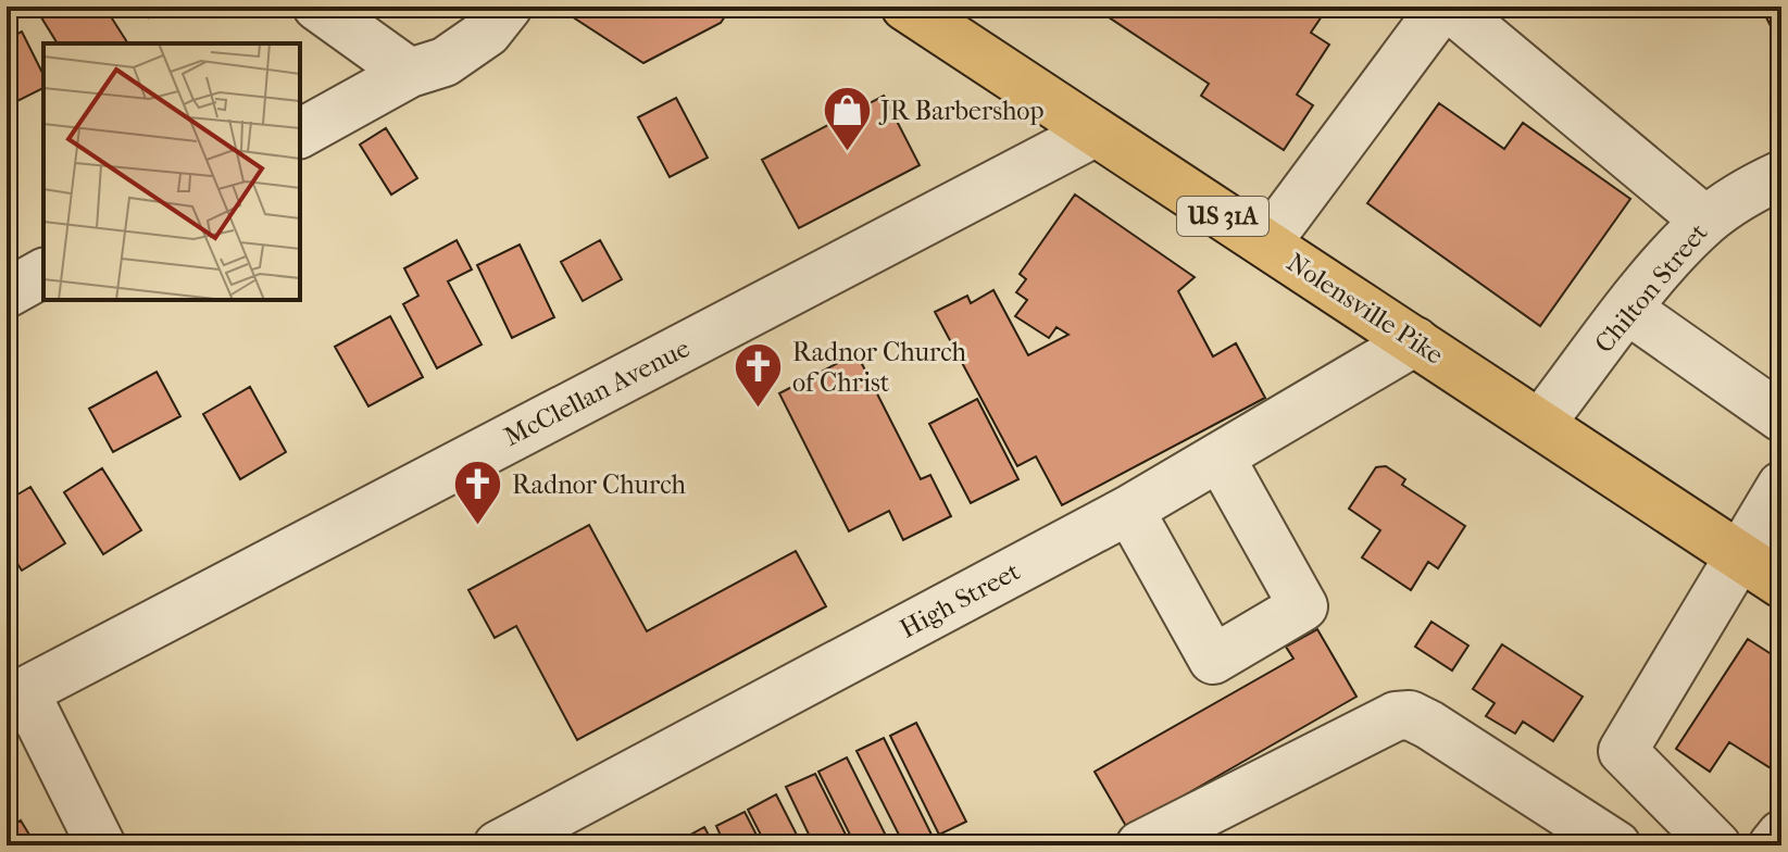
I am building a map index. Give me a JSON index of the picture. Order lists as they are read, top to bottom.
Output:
{
  "streets": {
    "main road": ["US 31A", "Nolensville Pike"],
    "street": ["Chilton Street", "McClellan Avenue", "High Street"]
  },
  "crossings": [
    ["Chilton Street", "Nolensville Pike"],
    ["Nolensville Pike", "McClellan Avenue"],
    ["Nolensville Pike", "High Street"]
  ],
  "places": {
    "shop": ["JR Barbershop"],
    "church": ["Radnor Church of Christ", "Radnor Church"]
  }
}
